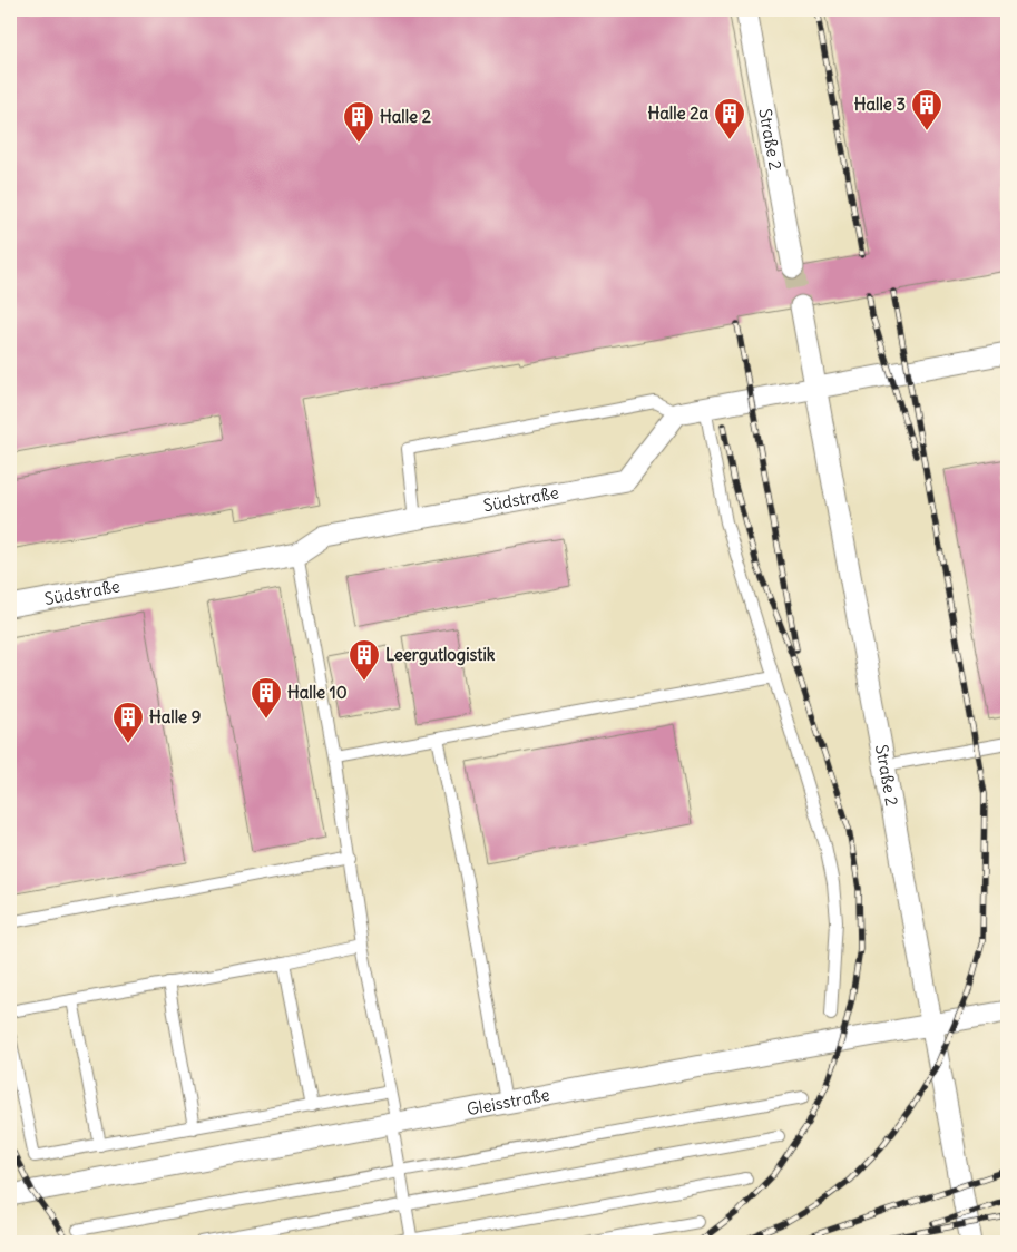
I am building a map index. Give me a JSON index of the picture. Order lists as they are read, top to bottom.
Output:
{
  "streets": {
    "street": ["Straße 2", "Südstraße", "Gleisstraße"]
  },
  "crossings": [
    ["Straße 2", "Gleisstraße"]
  ],
  "places": {
    "building": [
      "Halle 3",
      "Halle 2a",
      "Halle 2",
      "Leergutlogistik",
      "Halle 10",
      "Halle 9"
    ]
  }
}
